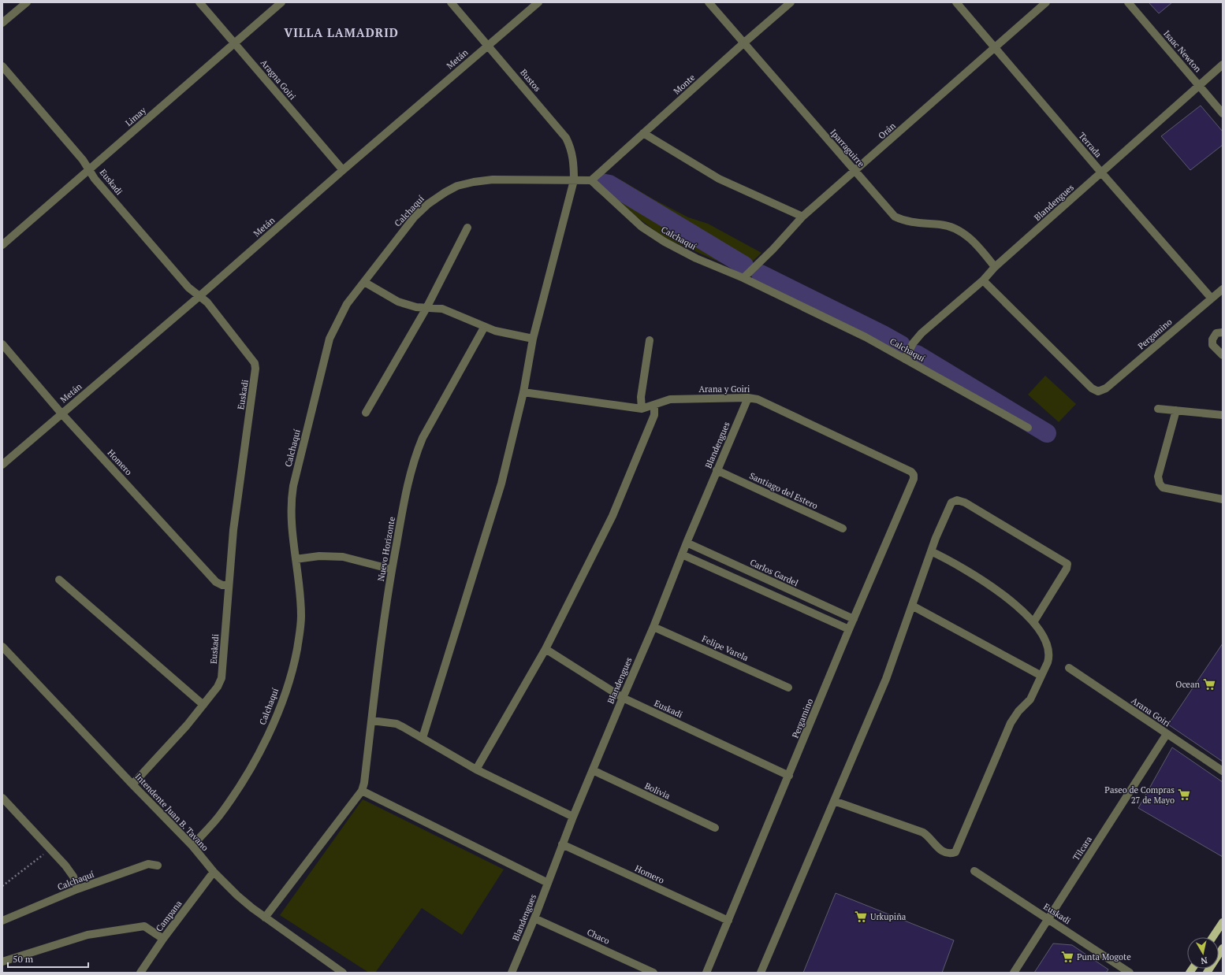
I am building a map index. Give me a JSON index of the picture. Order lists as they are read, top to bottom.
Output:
{
  "streets": {
    "street": [
      "Isaac Newton",
      "Metán",
      "Aragna Goiri",
      "Bustos",
      "Monte",
      "Limay",
      "Orán",
      "Terrada",
      "Iparraguirre",
      "Euskadi",
      "Blandengues",
      "Calchaquí",
      "Pergamino",
      "Arana y Goiri",
      "Homero",
      "Santiago del Estero",
      "Nuevo Horizonte",
      "Carlos Gardel",
      "Felipe Varela",
      "Arana Goiri",
      "Bolivia",
      "Intendente Juan B. Tavano",
      "Tilcara",
      "Campana",
      "Chaco"
    ]
  },
  "crossings": [
    ["Isaac Newton", "Blandengues"],
    ["Metán", "Aragna Goiri"],
    ["Metán", "Bustos"],
    ["Metán", "Euskadi"],
    ["Metán", "Homero"],
    ["Aragna Goiri", "Limay"],
    ["Bustos", "Calchaquí"],
    ["Bustos", "Arana y Goiri"],
    ["Monte", "Iparraguirre"],
    ["Monte", "Calchaquí"],
    ["Limay", "Euskadi"],
    ["Orán", "Terrada"],
    ["Orán", "Iparraguirre"],
    ["Orán", "Calchaquí"],
    ["Terrada", "Blandengues"],
    ["Terrada", "Pergamino"],
    ["Iparraguirre", "Blandengues"],
    ["Euskadi", "Blandengues"],
    ["Euskadi", "Pergamino"],
    ["Euskadi", "Homero"],
    ["Euskadi", "Intendente Juan B. Tavano"],
    ["Euskadi", "Tilcara"],
    ["Blandengues", "Calchaquí"],
    ["Blandengues", "Pergamino"],
    ["Blandengues", "Arana y Goiri"],
    ["Blandengues", "Homero"],
    ["Blandengues", "Santiago del Estero"],
    ["Blandengues", "Carlos Gardel"],
    ["Blandengues", "Felipe Varela"],
    ["Blandengues", "Bolivia"],
    ["Blandengues", "Chaco"],
    ["Calchaquí", "Intendente Juan B. Tavano"],
    ["Pergamino", "Arana y Goiri"],
    ["Pergamino", "Homero"],
    ["Pergamino", "Carlos Gardel"],
    ["Arana Goiri", "Tilcara"],
    ["Intendente Juan B. Tavano", "Campana"]
  ],
  "districts": ["VILLA LAMADRID"],
  "places": {
    "supermarket": [
      "Ocean",
      "Paseo de Compras 27 de Mayo",
      "Urkupiña",
      "Punta Mogote"
    ]
  },
  "scale_bar": "50 m",
  "north": "bottom"
}
